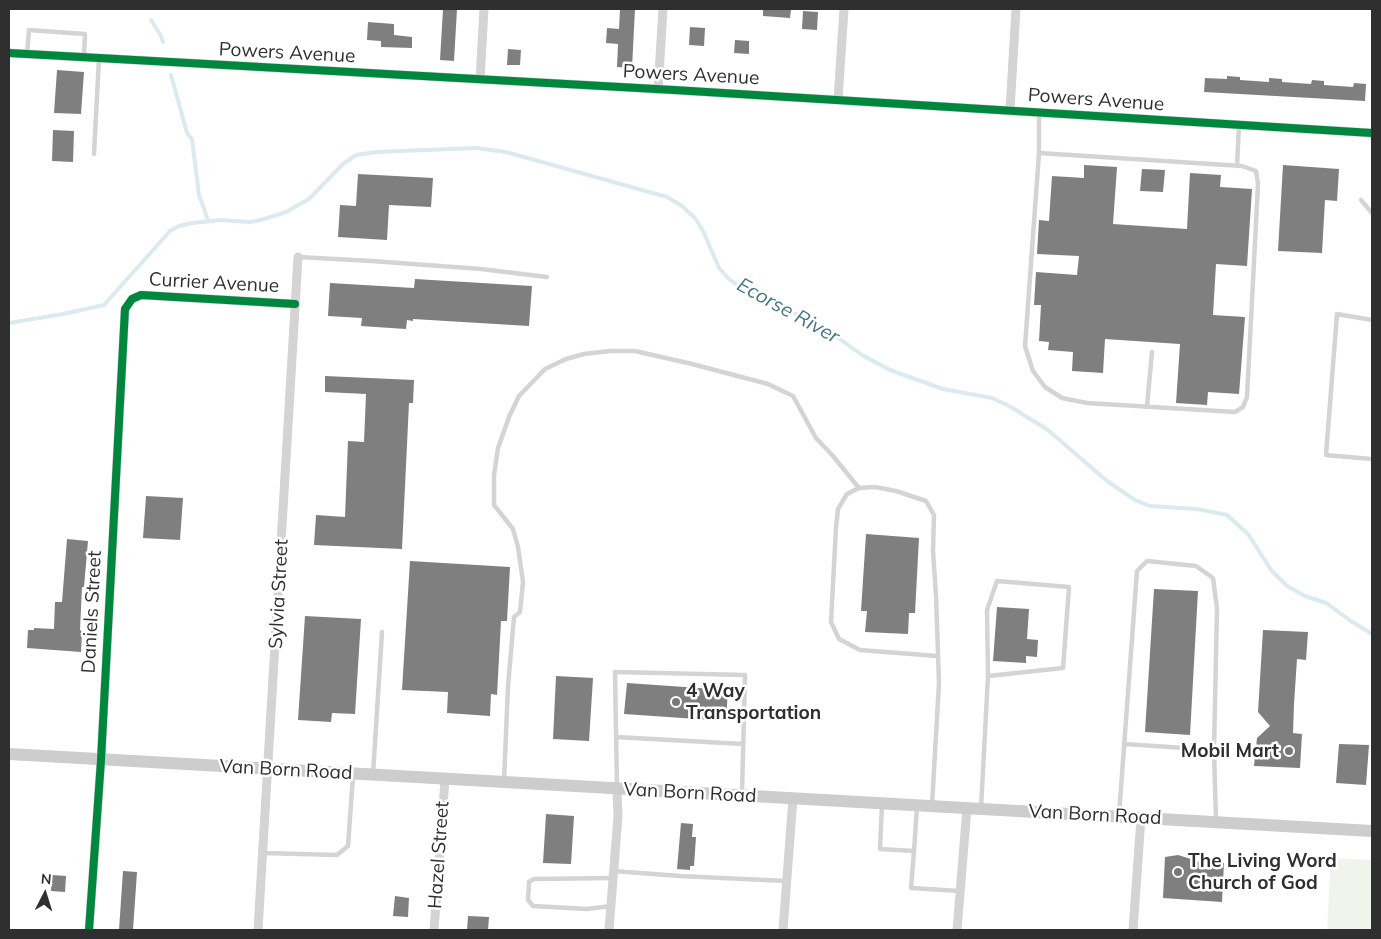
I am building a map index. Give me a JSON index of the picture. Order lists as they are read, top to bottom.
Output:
{
  "streets": {
    "main road": ["Van Born Road"],
    "street": [
      "Powers Avenue",
      "Currier Avenue",
      "Sylvia Street",
      "Daniels Street",
      "Hazel Street"
    ]
  },
  "crossings": [
    ["Currier Avenue", "Sylvia Street"],
    ["Currier Avenue", "Daniels Street"],
    ["Sylvia Street", "Van Born Road"],
    ["Daniels Street", "Van Born Road"],
    ["Van Born Road", "Hazel Street"]
  ],
  "water": ["Ecorse River"],
  "places": ["4 Way Transportation", "Mobil Mart", "The Living Word Church of God"],
  "north": "top"
}
